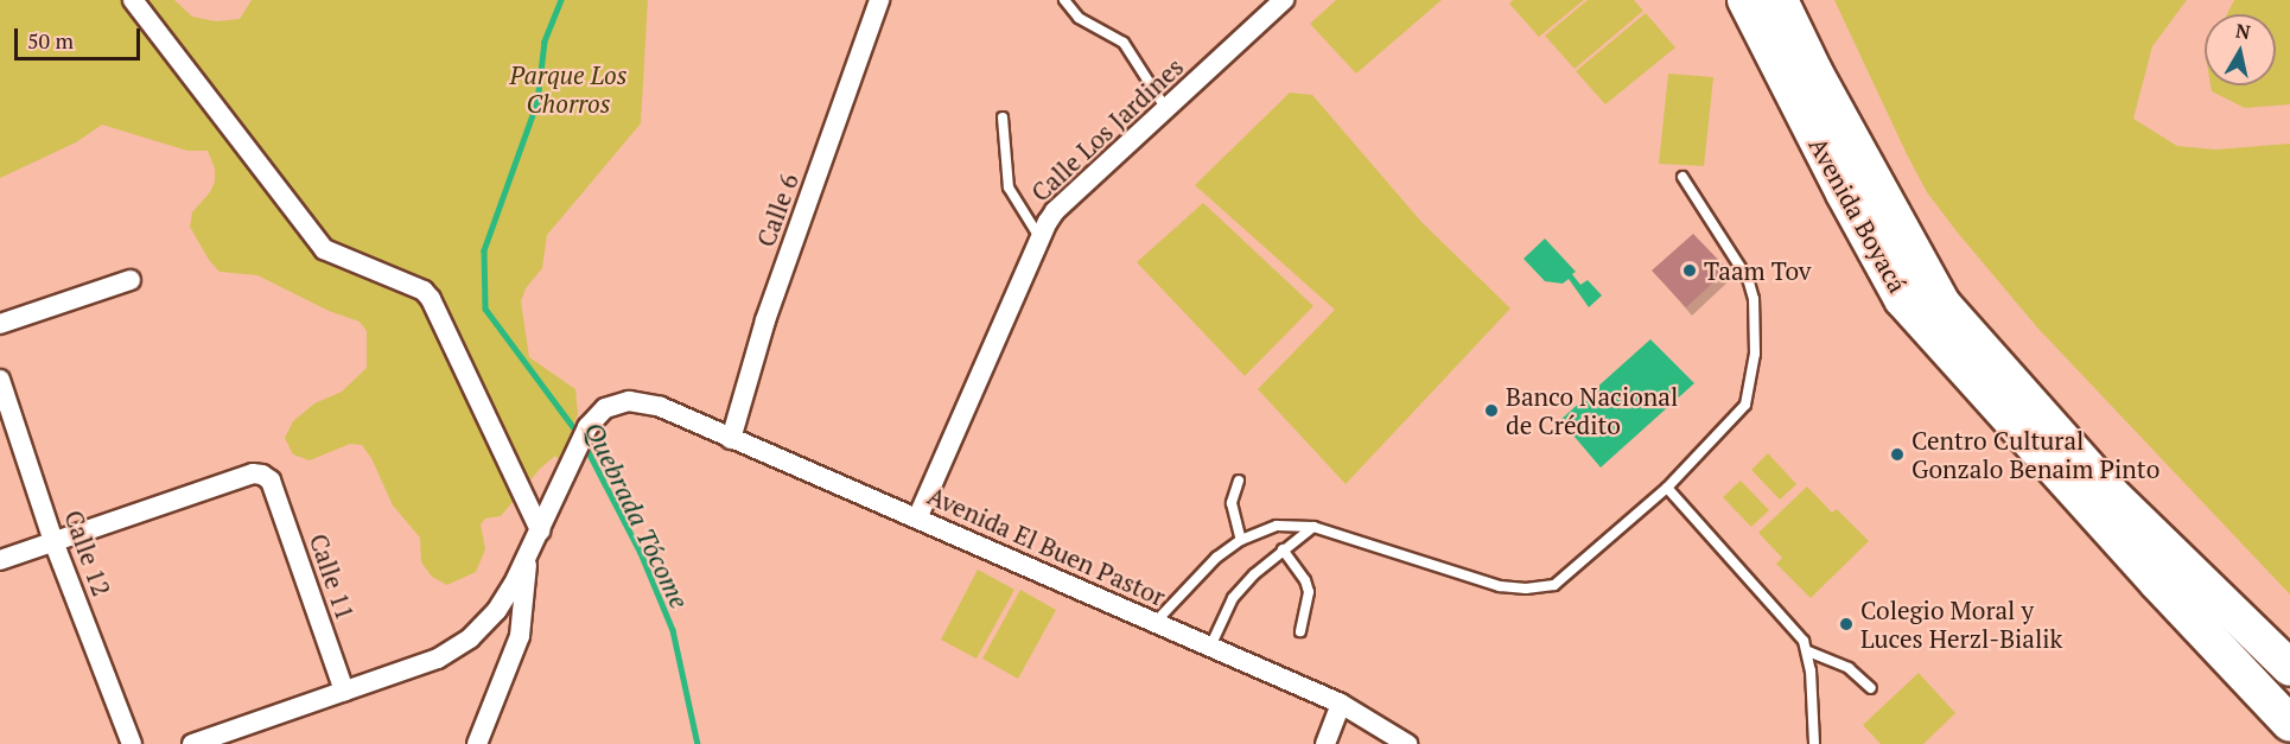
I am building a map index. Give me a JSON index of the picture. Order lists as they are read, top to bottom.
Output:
{
  "streets": {
    "highway": ["Avenida Boyacá"],
    "street": [
      "Calle Los Jardines",
      "Calle 6",
      "Avenida El Buen Pastor",
      "Calle 12",
      "Calle 11"
    ]
  },
  "crossings": [
    ["Calle Los Jardines", "Avenida El Buen Pastor"],
    ["Calle 6", "Avenida El Buen Pastor"],
    ["Calle 12", "Calle 11"]
  ],
  "water": ["Quebrada Tócome"],
  "parks": ["Parque Los Chorros"],
  "places": [
    "Taam Tov",
    "Banco Nacional de Crédito",
    "Centro Cultural Gonzalo Benaim Pinto",
    "Colegio Moral y Luces Herzl-Bialik"
  ],
  "scale_bar": "50 m",
  "north": "top"
}
